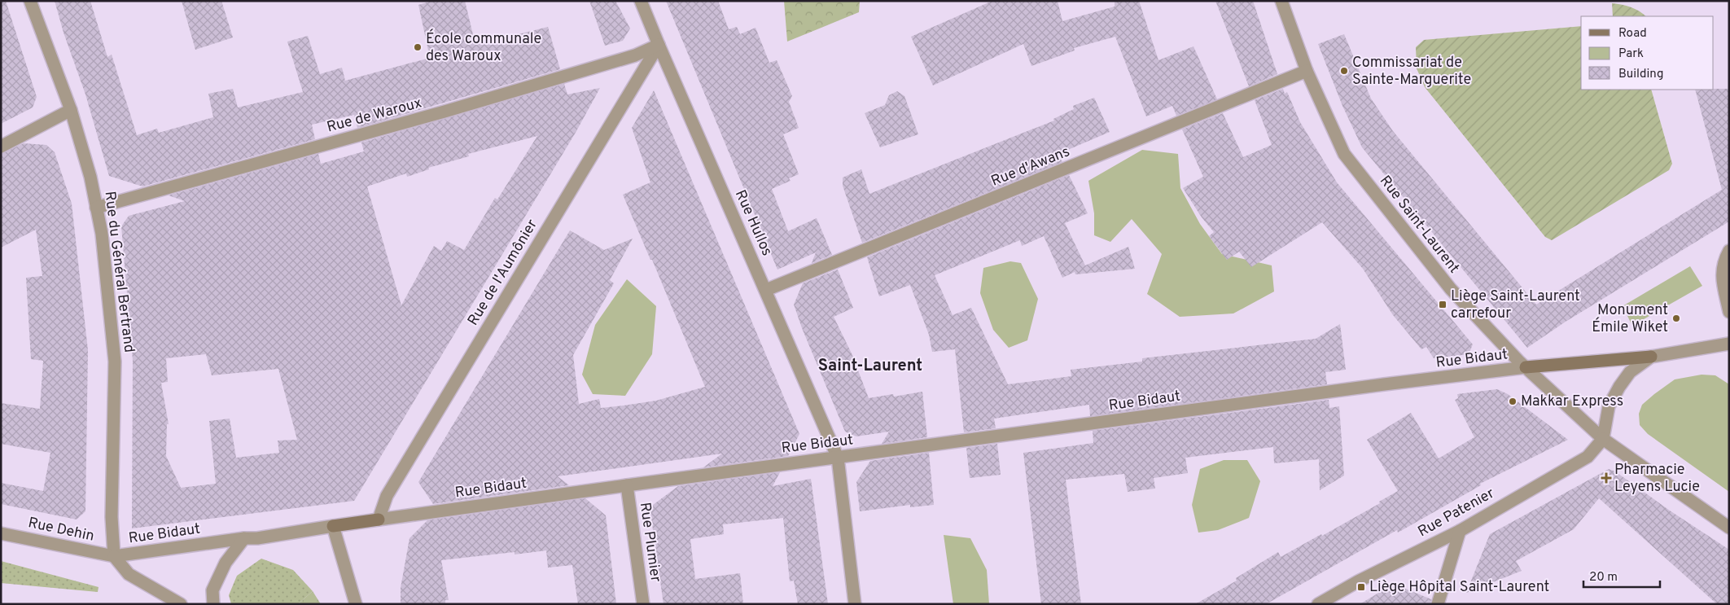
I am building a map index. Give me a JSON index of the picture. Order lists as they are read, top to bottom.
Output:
{
  "streets": {
    "street": [
      "Rue de Waroux",
      "Rue d'Awans",
      "Rue Hullos",
      "Rue Saint-Laurent",
      "Rue du Général Bertrand",
      "Rue de l'Aumônier",
      "Rue Bidaut",
      "Rue Patenier",
      "Rue Dehin",
      "Rue Plumier"
    ]
  },
  "crossings": [
    ["Rue de Waroux", "Rue Hullos"],
    ["Rue de Waroux", "Rue du Général Bertrand"],
    ["Rue de Waroux", "Rue de l'Aumônier"],
    ["Rue d'Awans", "Rue Hullos"],
    ["Rue d'Awans", "Rue Saint-Laurent"],
    ["Rue Hullos", "Rue de l'Aumônier"],
    ["Rue Hullos", "Rue Bidaut"],
    ["Rue Saint-Laurent", "Rue Bidaut"],
    ["Rue Saint-Laurent", "Rue Patenier"],
    ["Rue du Général Bertrand", "Rue Bidaut"],
    ["Rue du Général Bertrand", "Rue Dehin"],
    ["Rue de l'Aumônier", "Rue Bidaut"],
    ["Rue Bidaut", "Rue Dehin"],
    ["Rue Bidaut", "Rue Plumier"]
  ],
  "districts": ["Saint-Laurent"],
  "places": {
    "other": [
      "École communale des Waroux",
      "Commissariat de Sainte-Marguerite",
      "Monument Émile Wiket",
      "Makkar Express"
    ],
    "transit": ["Liège Saint-Laurent carrefour", "Liège Hôpital Saint-Laurent"],
    "health": ["Pharmacie Leyens Lucie"]
  },
  "legend": ["Road", "Park", "Building"],
  "scale_bar": "20 m"
}
